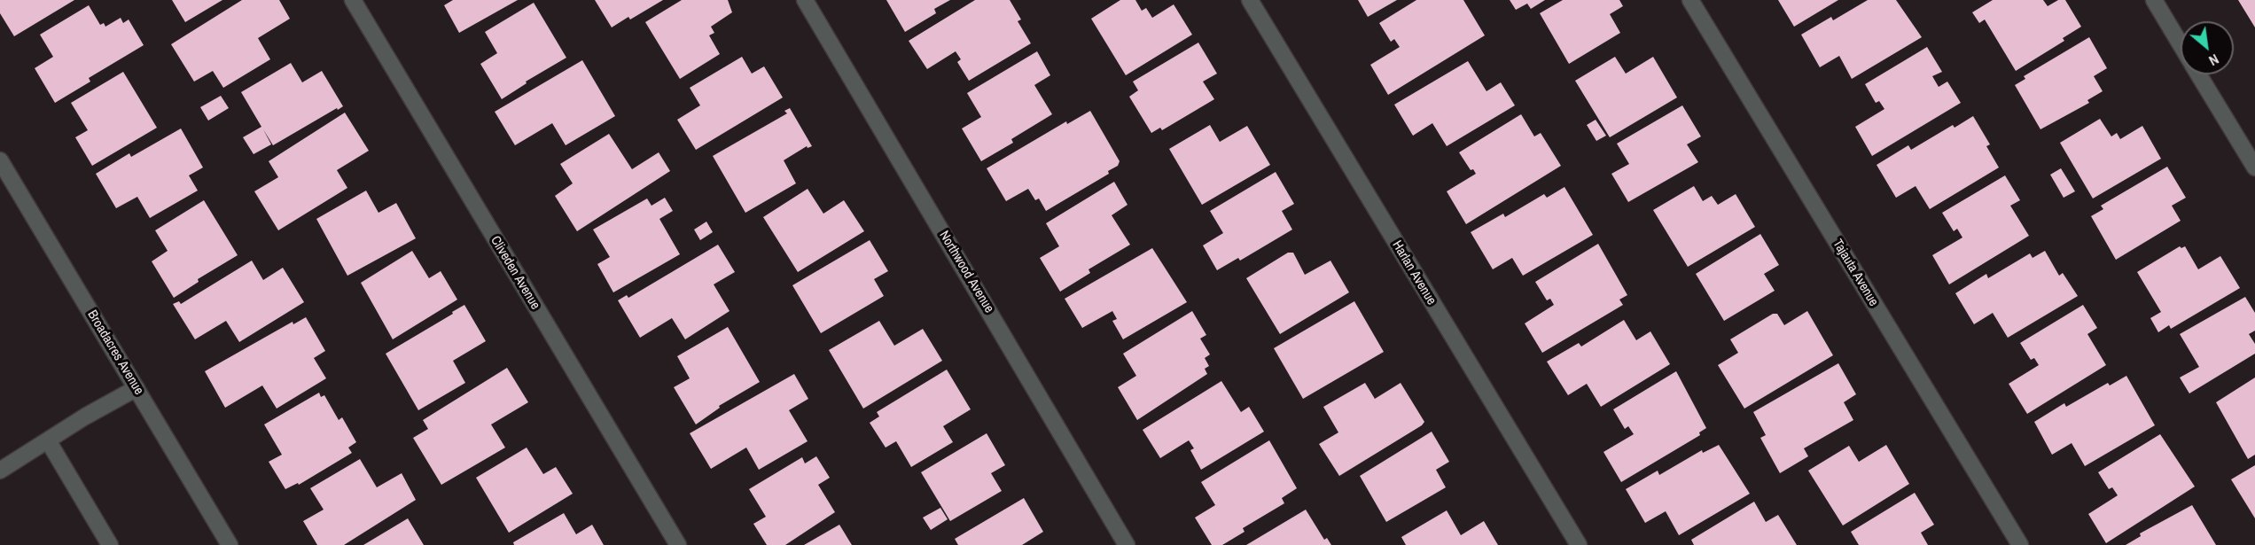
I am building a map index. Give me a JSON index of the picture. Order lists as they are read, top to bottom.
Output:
{
  "streets": {
    "street": [
      "Northwood Avenue",
      "Cliveden Avenue",
      "Harlan Avenue",
      "Tajauta Avenue",
      "Broadacres Avenue"
    ]
  },
  "north": "bottom right"
}
